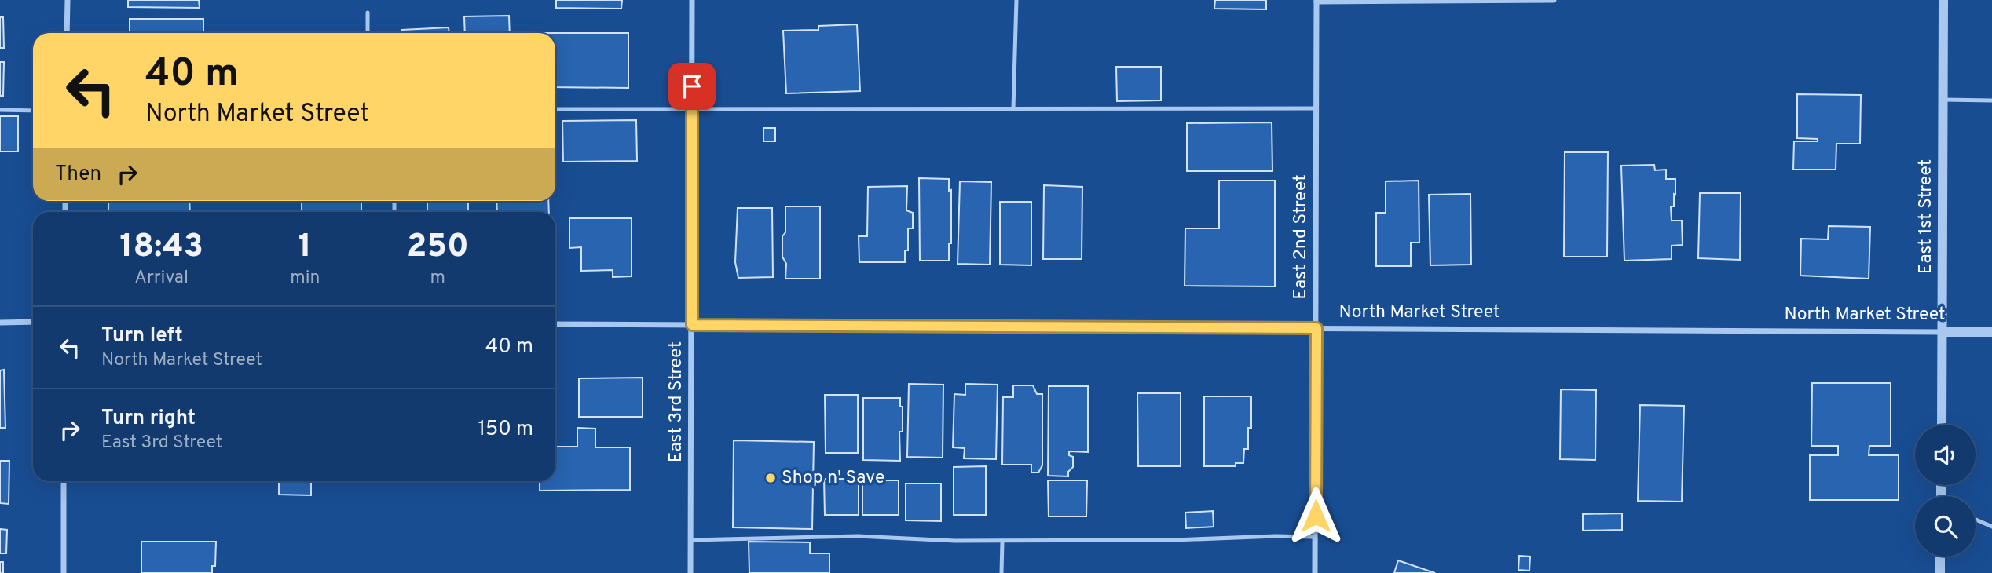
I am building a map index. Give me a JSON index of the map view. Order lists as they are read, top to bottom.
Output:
{
  "streets": {
    "street": [
      "East 1st Street",
      "East 2nd Street",
      "North Market Street",
      "East 3rd Street"
    ]
  },
  "crossings": [
    ["East 1st Street", "North Market Street"],
    ["East 2nd Street", "North Market Street"],
    ["North Market Street", "East 3rd Street"]
  ],
  "places": ["Shop n' Save"],
  "page": {
    "turn": ["40 m", "North Market Street"],
    "then": "Then",
    "eta": [
      "18:43",
      "Arrival",
      "1",
      "min",
      "250",
      "m"
    ],
    "list": [
      {
        "name": "Turn left",
        "note": "North Market Street",
        "value": "40 m"
      },
      {
        "name": "Turn right",
        "note": "East 3rd Street",
        "value": "150 m"
      }
    ]
  }
}
